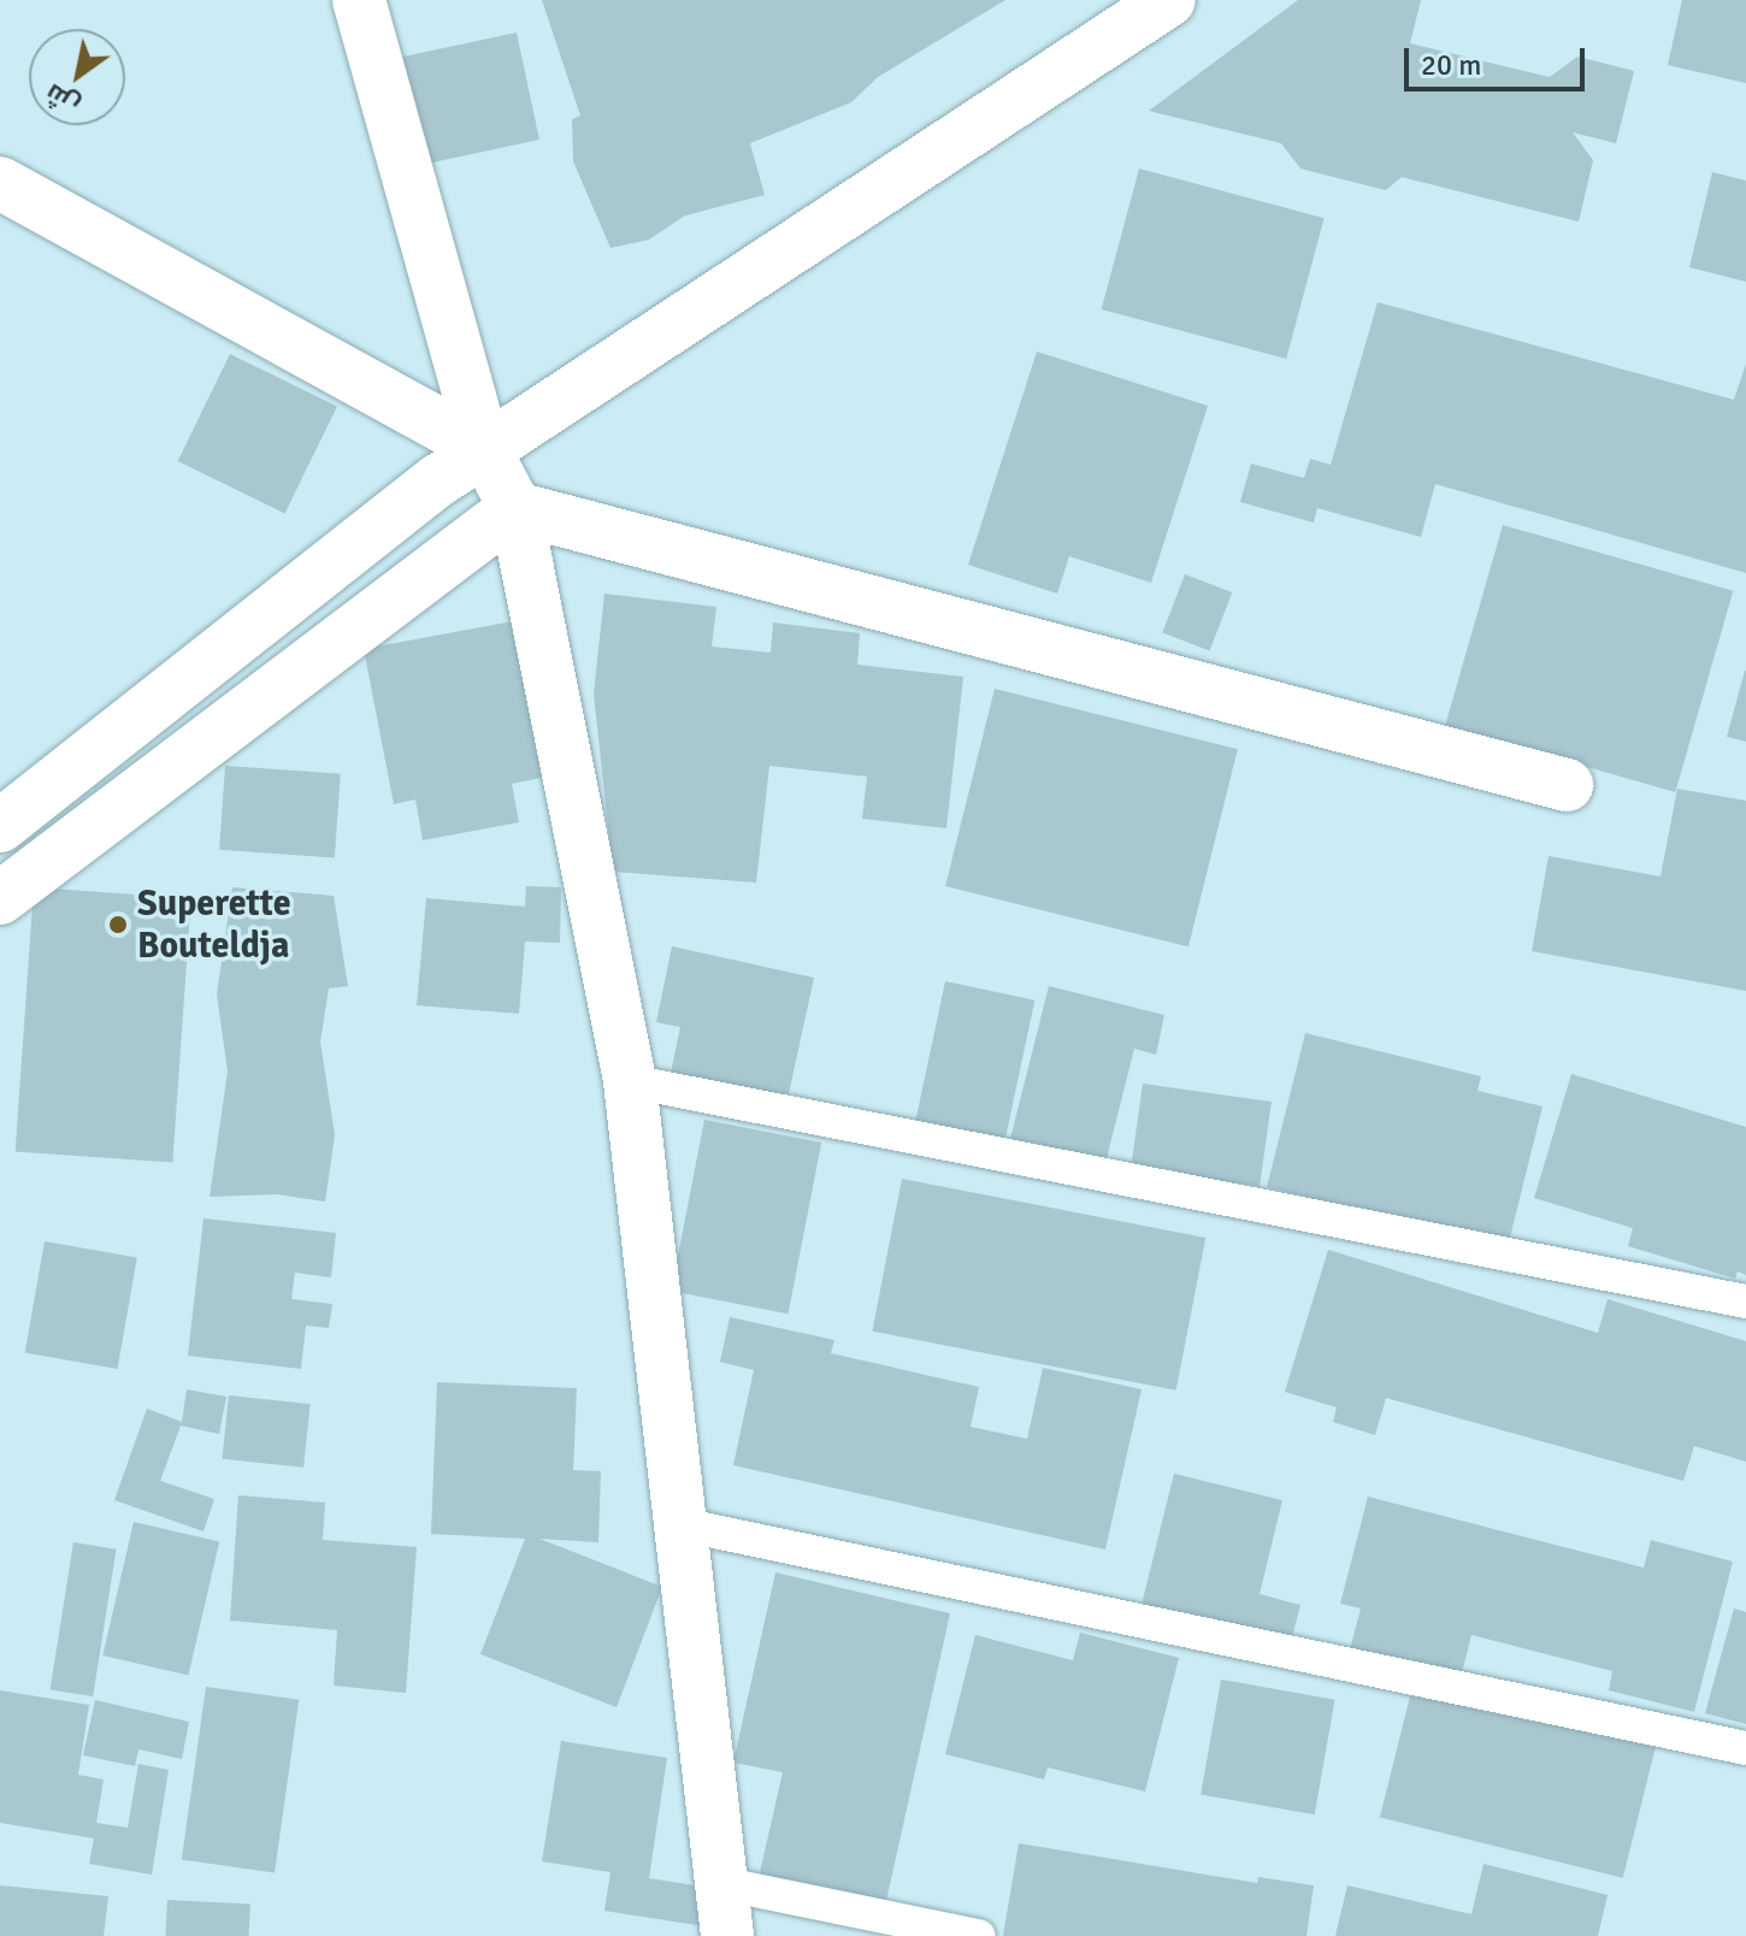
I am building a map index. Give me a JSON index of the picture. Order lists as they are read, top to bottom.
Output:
{
  "places": ["Superette Bouteldja"],
  "scale_bar": "20 m",
  "north": "bottom left"
}
